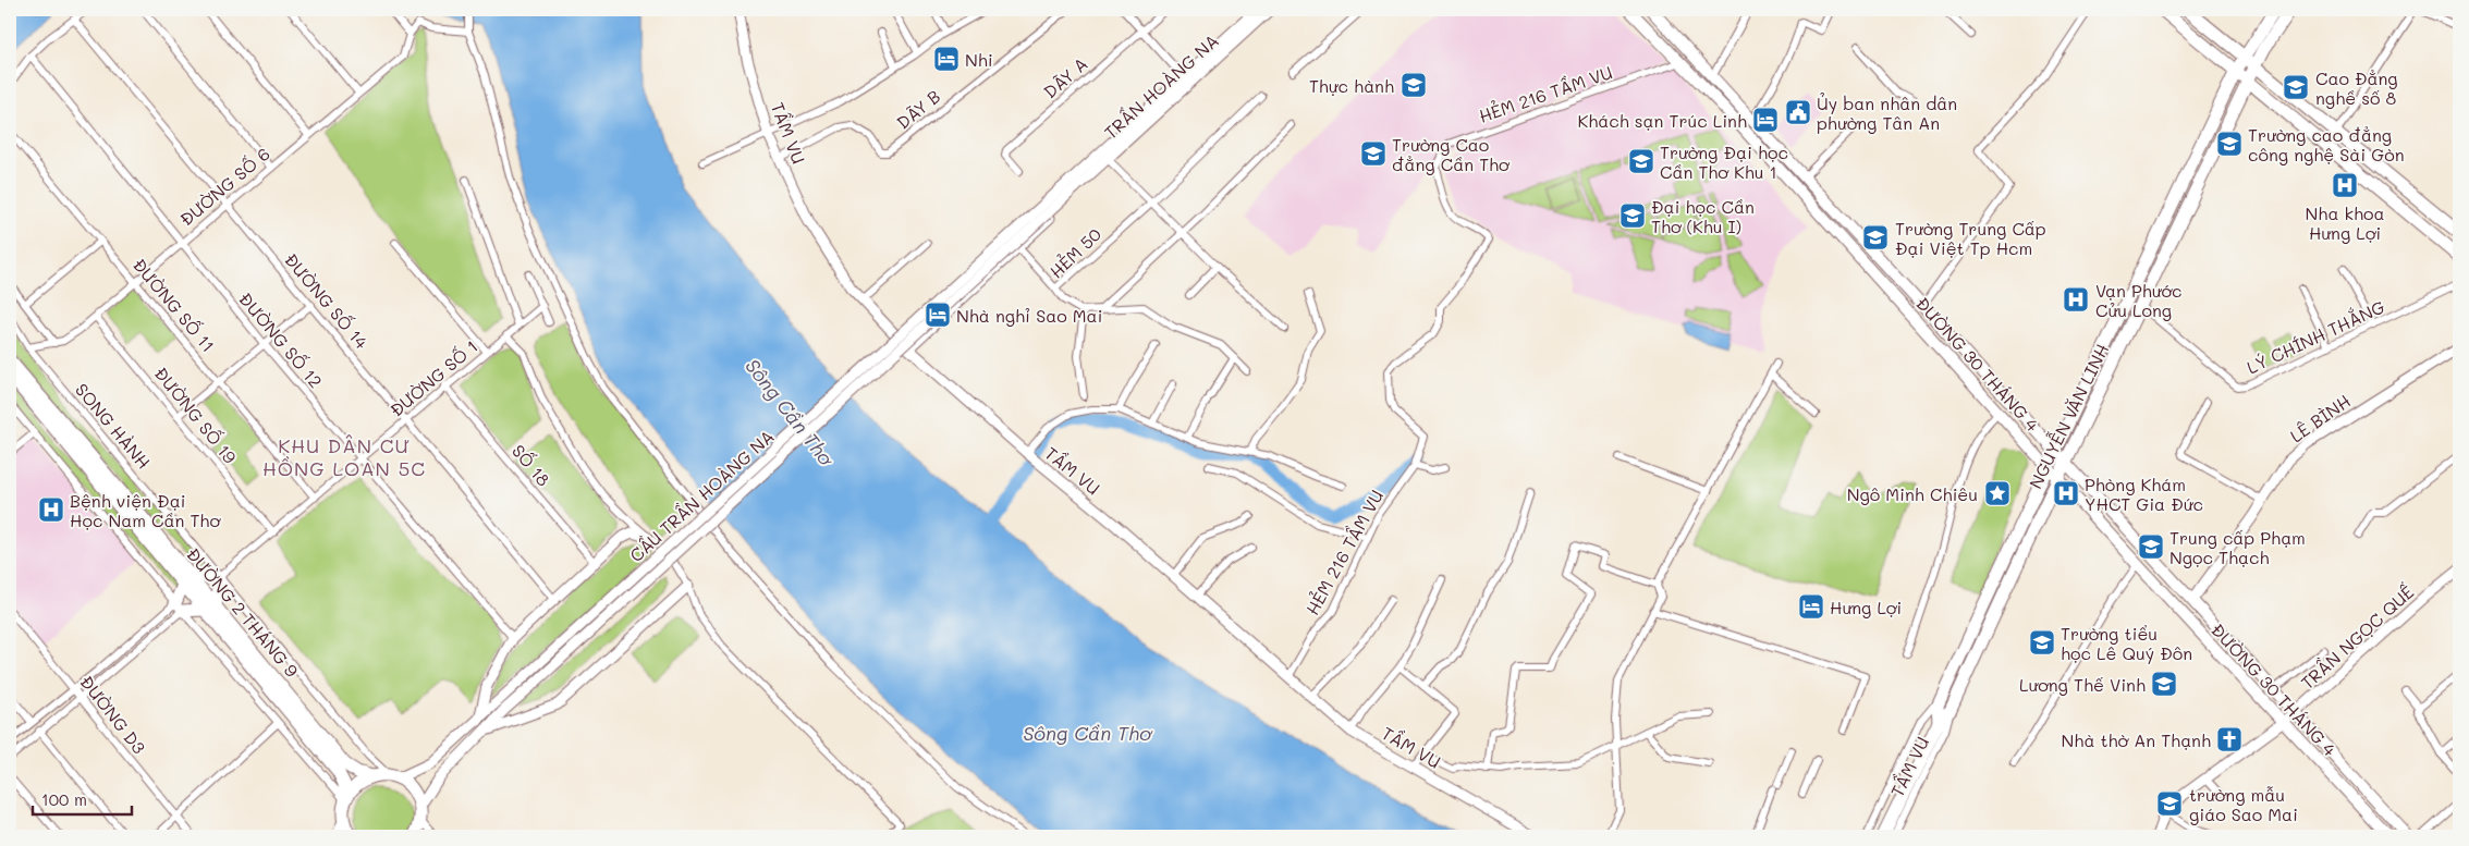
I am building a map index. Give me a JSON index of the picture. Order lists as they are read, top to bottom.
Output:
{
  "streets": {
    "highway": ["NGUYỄN VĂN LINH", "ĐƯỜNG 2 THÁNG 9"],
    "main road": [
      "TRẦN HOÀNG NA",
      "TẦM VU",
      "ĐƯỜNG 30 THÁNG 4",
      "LÊ BÌNH",
      "CẦU TRẦN HOÀNG NA",
      "TRẦN NGỌC QUẾ"
    ],
    "street": [
      "DÃY A",
      "HẺM 216 TẦM VU",
      "DÃY B",
      "ĐƯỜNG SỐ 6",
      "HẺM 50",
      "ĐƯỜNG SỐ 14",
      "ĐƯỜNG SỐ 11",
      "LÝ CHÍNH THẮNG",
      "ĐƯỜNG SỐ 12",
      "ĐƯỜNG SỐ 1",
      "ĐƯỜNG SỐ 19",
      "SONG HÀNH",
      "SỐ 18",
      "ĐƯỜNG D3"
    ]
  },
  "crossings": [
    ["TRẦN HOÀNG NA", "CẦU TRẦN HOÀNG NA"],
    ["HẺM 216 TẦM VU", "TẦM VU"],
    ["HẺM 216 TẦM VU", "ĐƯỜNG 30 THÁNG 4"],
    ["DÃY B", "TẦM VU"],
    ["TẦM VU", "NGUYỄN VĂN LINH"],
    ["ĐƯỜNG SỐ 6", "ĐƯỜNG SỐ 14"],
    ["ĐƯỜNG SỐ 6", "ĐƯỜNG SỐ 11"],
    ["ĐƯỜNG SỐ 6", "ĐƯỜNG SỐ 12"],
    ["ĐƯỜNG SỐ 6", "ĐƯỜNG SỐ 19"],
    ["ĐƯỜNG SỐ 6", "SONG HÀNH"],
    ["ĐƯỜNG SỐ 14", "ĐƯỜNG SỐ 1"],
    ["ĐƯỜNG SỐ 11", "ĐƯỜNG SỐ 1"],
    ["LÝ CHÍNH THẮNG", "NGUYỄN VĂN LINH"],
    ["ĐƯỜNG SỐ 12", "ĐƯỜNG SỐ 1"],
    ["ĐƯỜNG 30 THÁNG 4", "NGUYỄN VĂN LINH"],
    ["ĐƯỜNG 30 THÁNG 4", "LÊ BÌNH"],
    ["ĐƯỜNG 30 THÁNG 4", "TRẦN NGỌC QUẾ"],
    ["ĐƯỜNG SỐ 1", "ĐƯỜNG SỐ 19"],
    ["ĐƯỜNG SỐ 1", "SONG HÀNH"],
    ["ĐƯỜNG SỐ 1", "SỐ 18"]
  ],
  "districts": ["KHU DÂN CƯ HỒNG LOAN 5C"],
  "water": ["Sông Cần Thơ"],
  "places": {
    "hotel": [
      "Nhi",
      "Khách sạn Trúc Linh",
      "Nhà nghỉ Sao Mai",
      "Hưng Lợi"
    ],
    "school or university": [
      "Thực hành",
      "Cao Đẳng nghề số 8",
      "Trường cao đẳng công nghệ Sài Gòn",
      "Trường Cao đẳng Cần Thơ",
      "Trường Đại học Cần Thơ Khu 1",
      "Đại học Cần Thơ (Khu I)",
      "Trường Trung Cấp Đại Việt Tp Hcm",
      "Trung cấp Phạm Ngọc Thạch",
      "Trường tiểu học Lê Quý Đôn",
      "Lương Thế Vinh",
      "trường mẫu giáo Sao Mai"
    ],
    "public building": ["Ủy ban nhân dân phường Tân An"],
    "hospital": [
      "Nha khoa Hưng Lợi",
      "Vạn Phước Cửu Long",
      "Phòng Khám YHCT Gia Đức",
      "Bệnh viện Đại Học Nam Cần Thơ"
    ],
    "place": ["Ngô Minh Chiêu"],
    "church": ["Nhà thờ An Thạnh"]
  },
  "scale_bar": "100 m"
}
